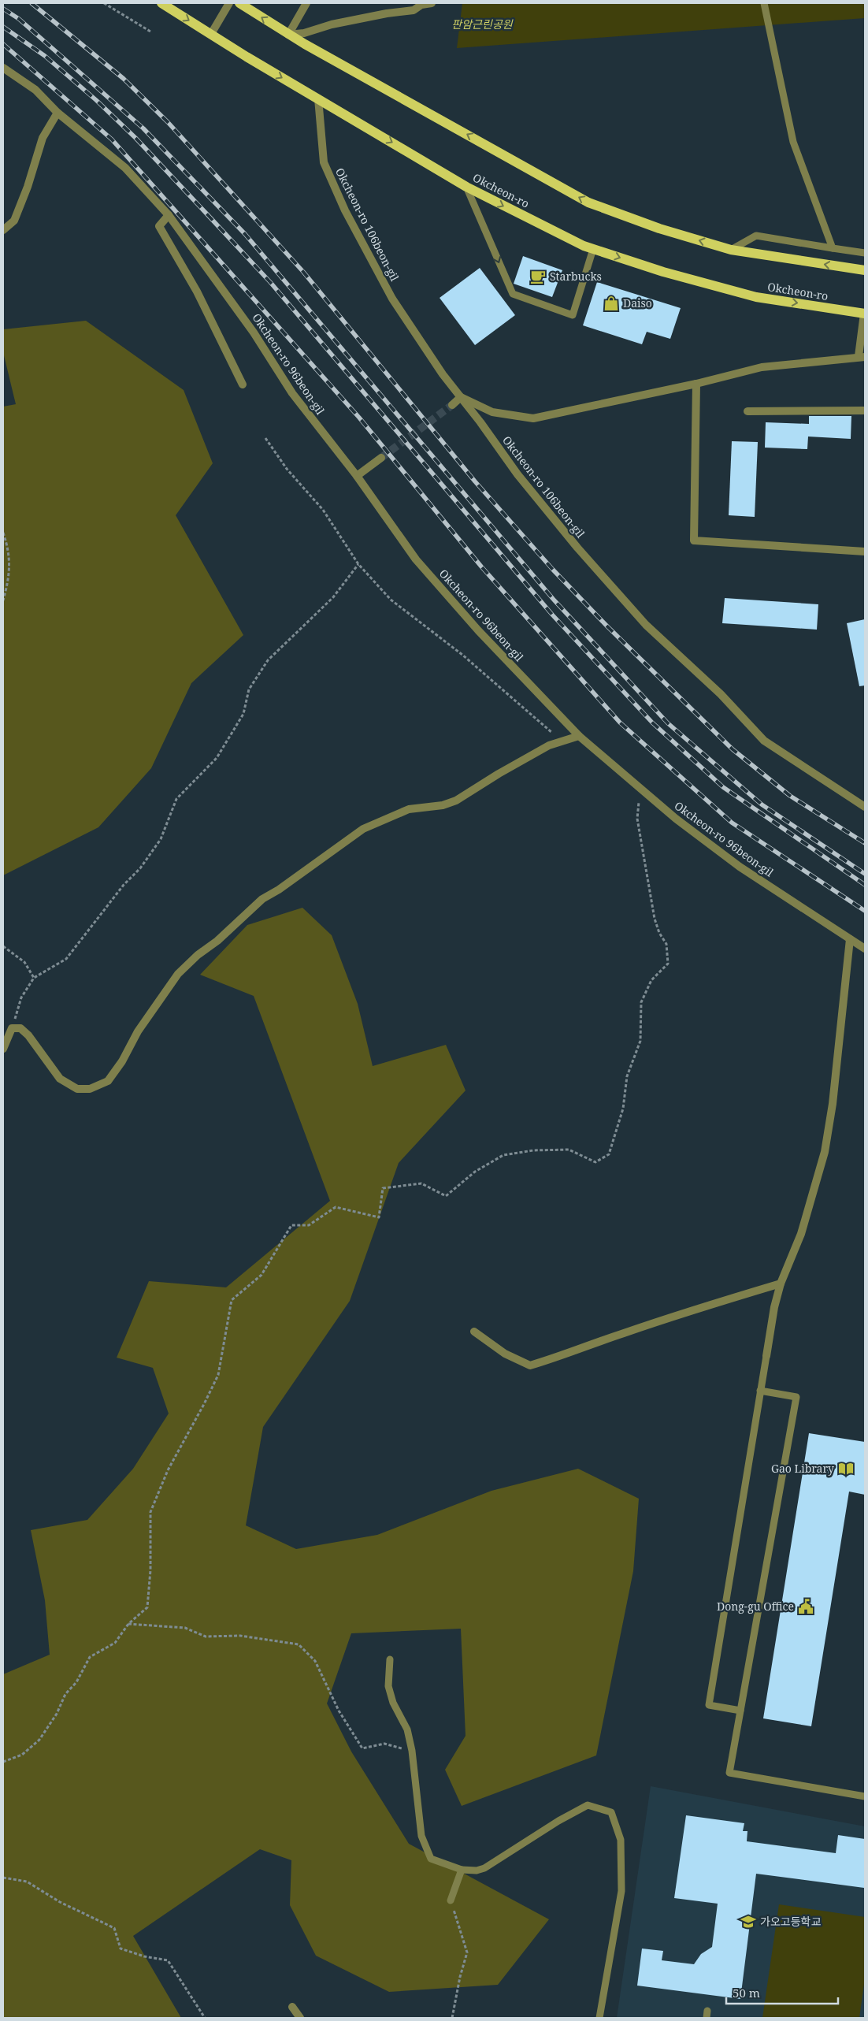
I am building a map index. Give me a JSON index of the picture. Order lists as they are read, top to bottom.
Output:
{
  "streets": {
    "main road": ["Okcheon-ro"],
    "street": ["Okcheon-ro 106beon-gil", "Okcheon-ro 96beon-gil"]
  },
  "crossings": [
    ["Okcheon-ro", "Okcheon-ro 106beon-gil"]
  ],
  "parks": ["판암근린공원"],
  "places": {
    "cafe": ["Starbucks"],
    "shop": ["Daiso"],
    "library": ["Gao Library"],
    "public building": ["Dong-gu Office"],
    "school or university": ["가오고등학교"]
  },
  "scale_bar": "50 m"
}
